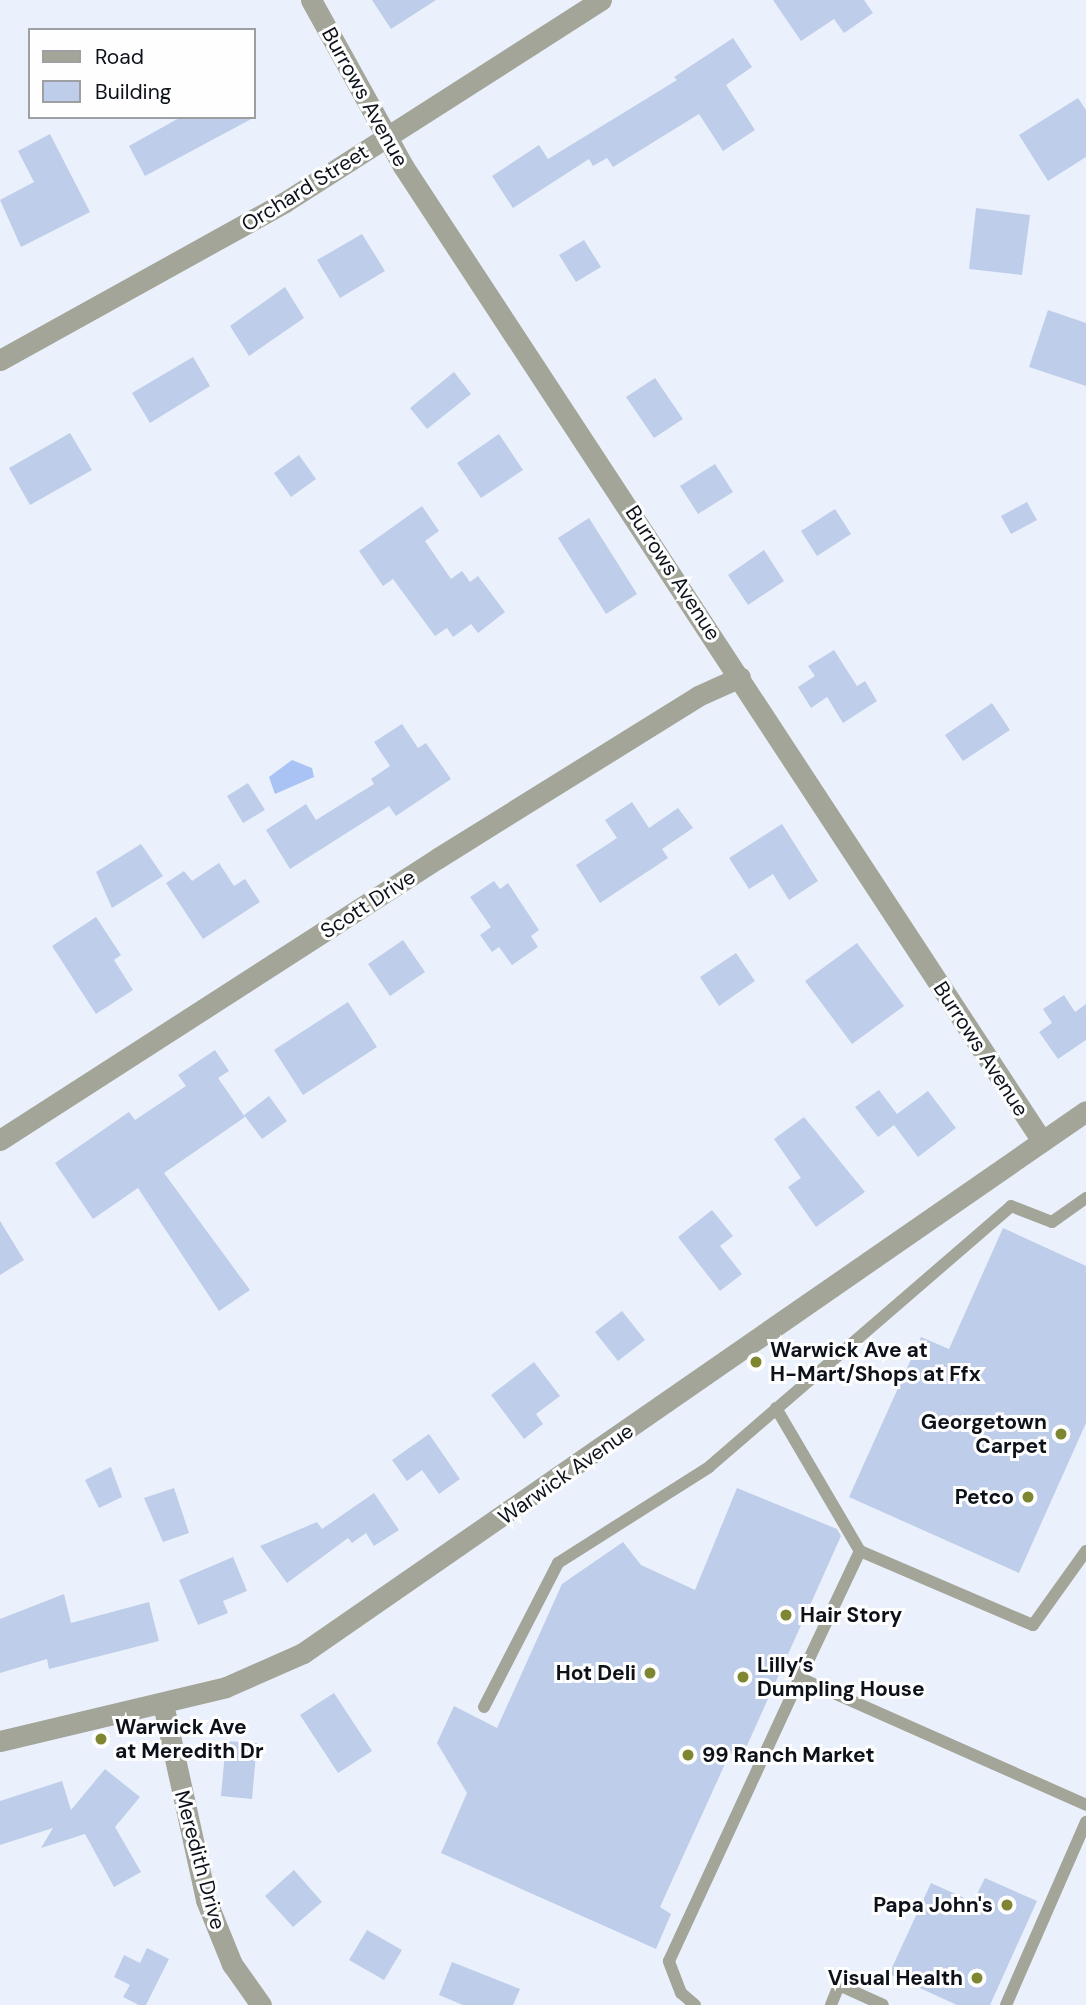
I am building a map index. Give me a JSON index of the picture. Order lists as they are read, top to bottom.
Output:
{
  "streets": {
    "street": [
      "Burrows Avenue",
      "Orchard Street",
      "Scott Drive",
      "Warwick Avenue",
      "Meredith Drive"
    ]
  },
  "crossings": [
    ["Burrows Avenue", "Orchard Street"],
    ["Burrows Avenue", "Scott Drive"],
    ["Burrows Avenue", "Warwick Avenue"],
    ["Warwick Avenue", "Meredith Drive"]
  ],
  "places": [
    "Warwick Ave at H-Mart/Shops at Ffx",
    "Georgetown Carpet",
    "Petco",
    "Hair Story",
    "Hot Deli",
    "Lilly’s Dumpling House",
    "Warwick Ave at Meredith Dr",
    "99 Ranch Market",
    "Papa John's",
    "Visual Health"
  ],
  "legend": ["Road", "Building"]
}
